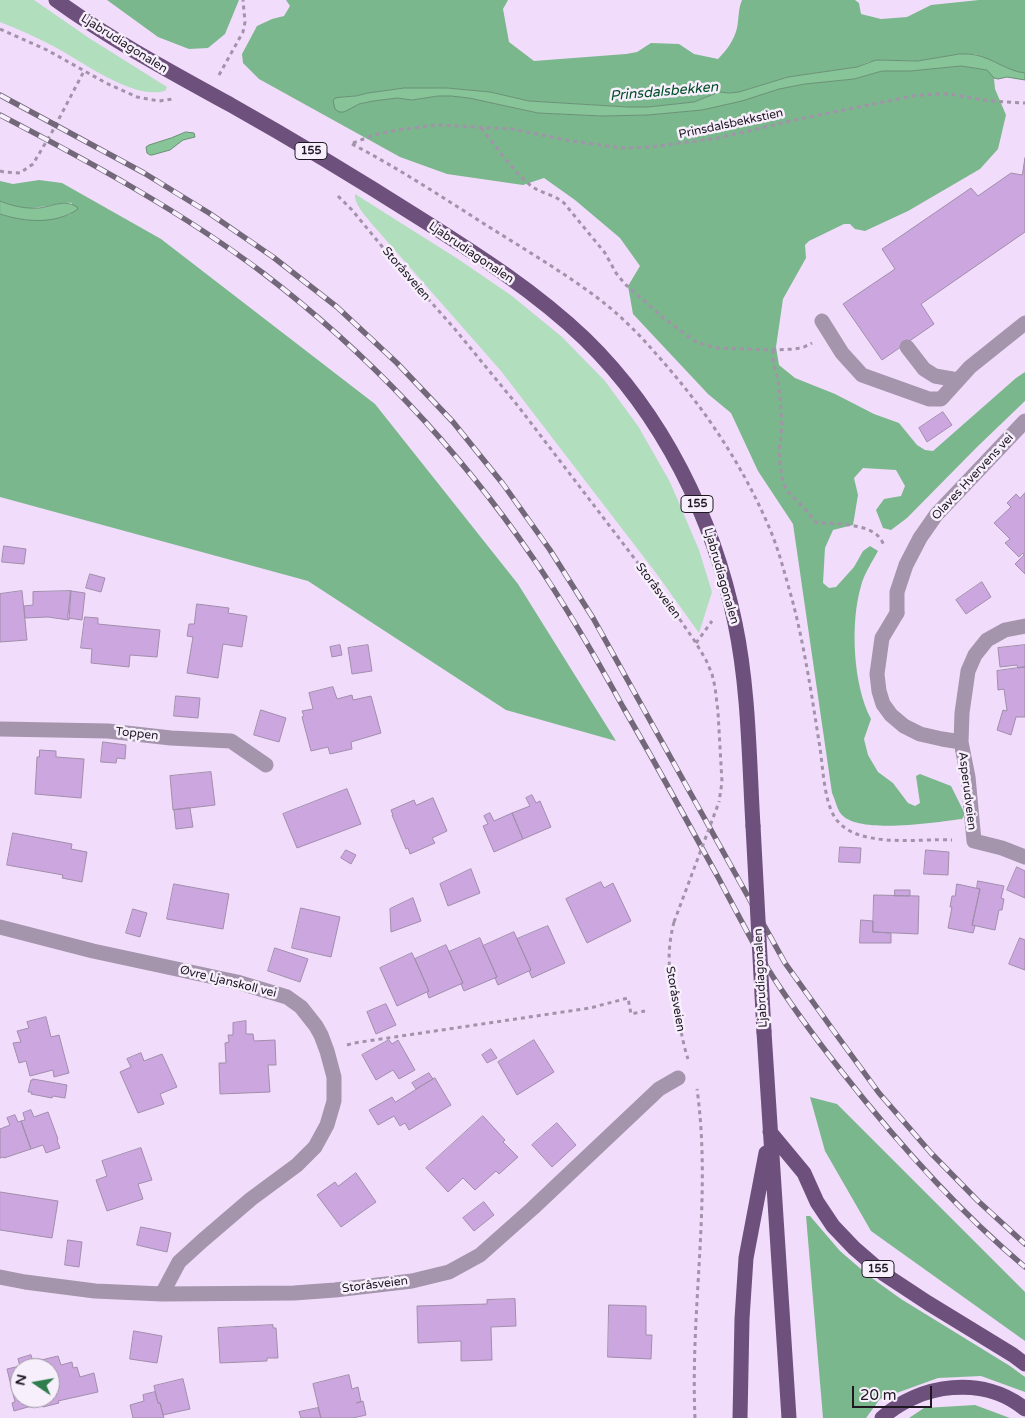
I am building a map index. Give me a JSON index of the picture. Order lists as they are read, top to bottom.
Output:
{
  "streets": {
    "main road": ["Ljabrudiagonalen", "155"],
    "street": [
      "Storåsveien",
      "Olaves Hvervens vei",
      "Toppen",
      "Asperudveien",
      "Øvre Ljanskoll vei"
    ],
    "path": ["Prinsdalsbekkstien"]
  },
  "crossings": [
    ["Ljabrudiagonalen", "155"],
    ["Storåsveien", "Øvre Ljanskoll vei"],
    ["Olaves Hvervens vei", "Asperudveien"]
  ],
  "water": ["Prinsdalsbekken"],
  "scale_bar": "20 m",
  "north": "left"
}
